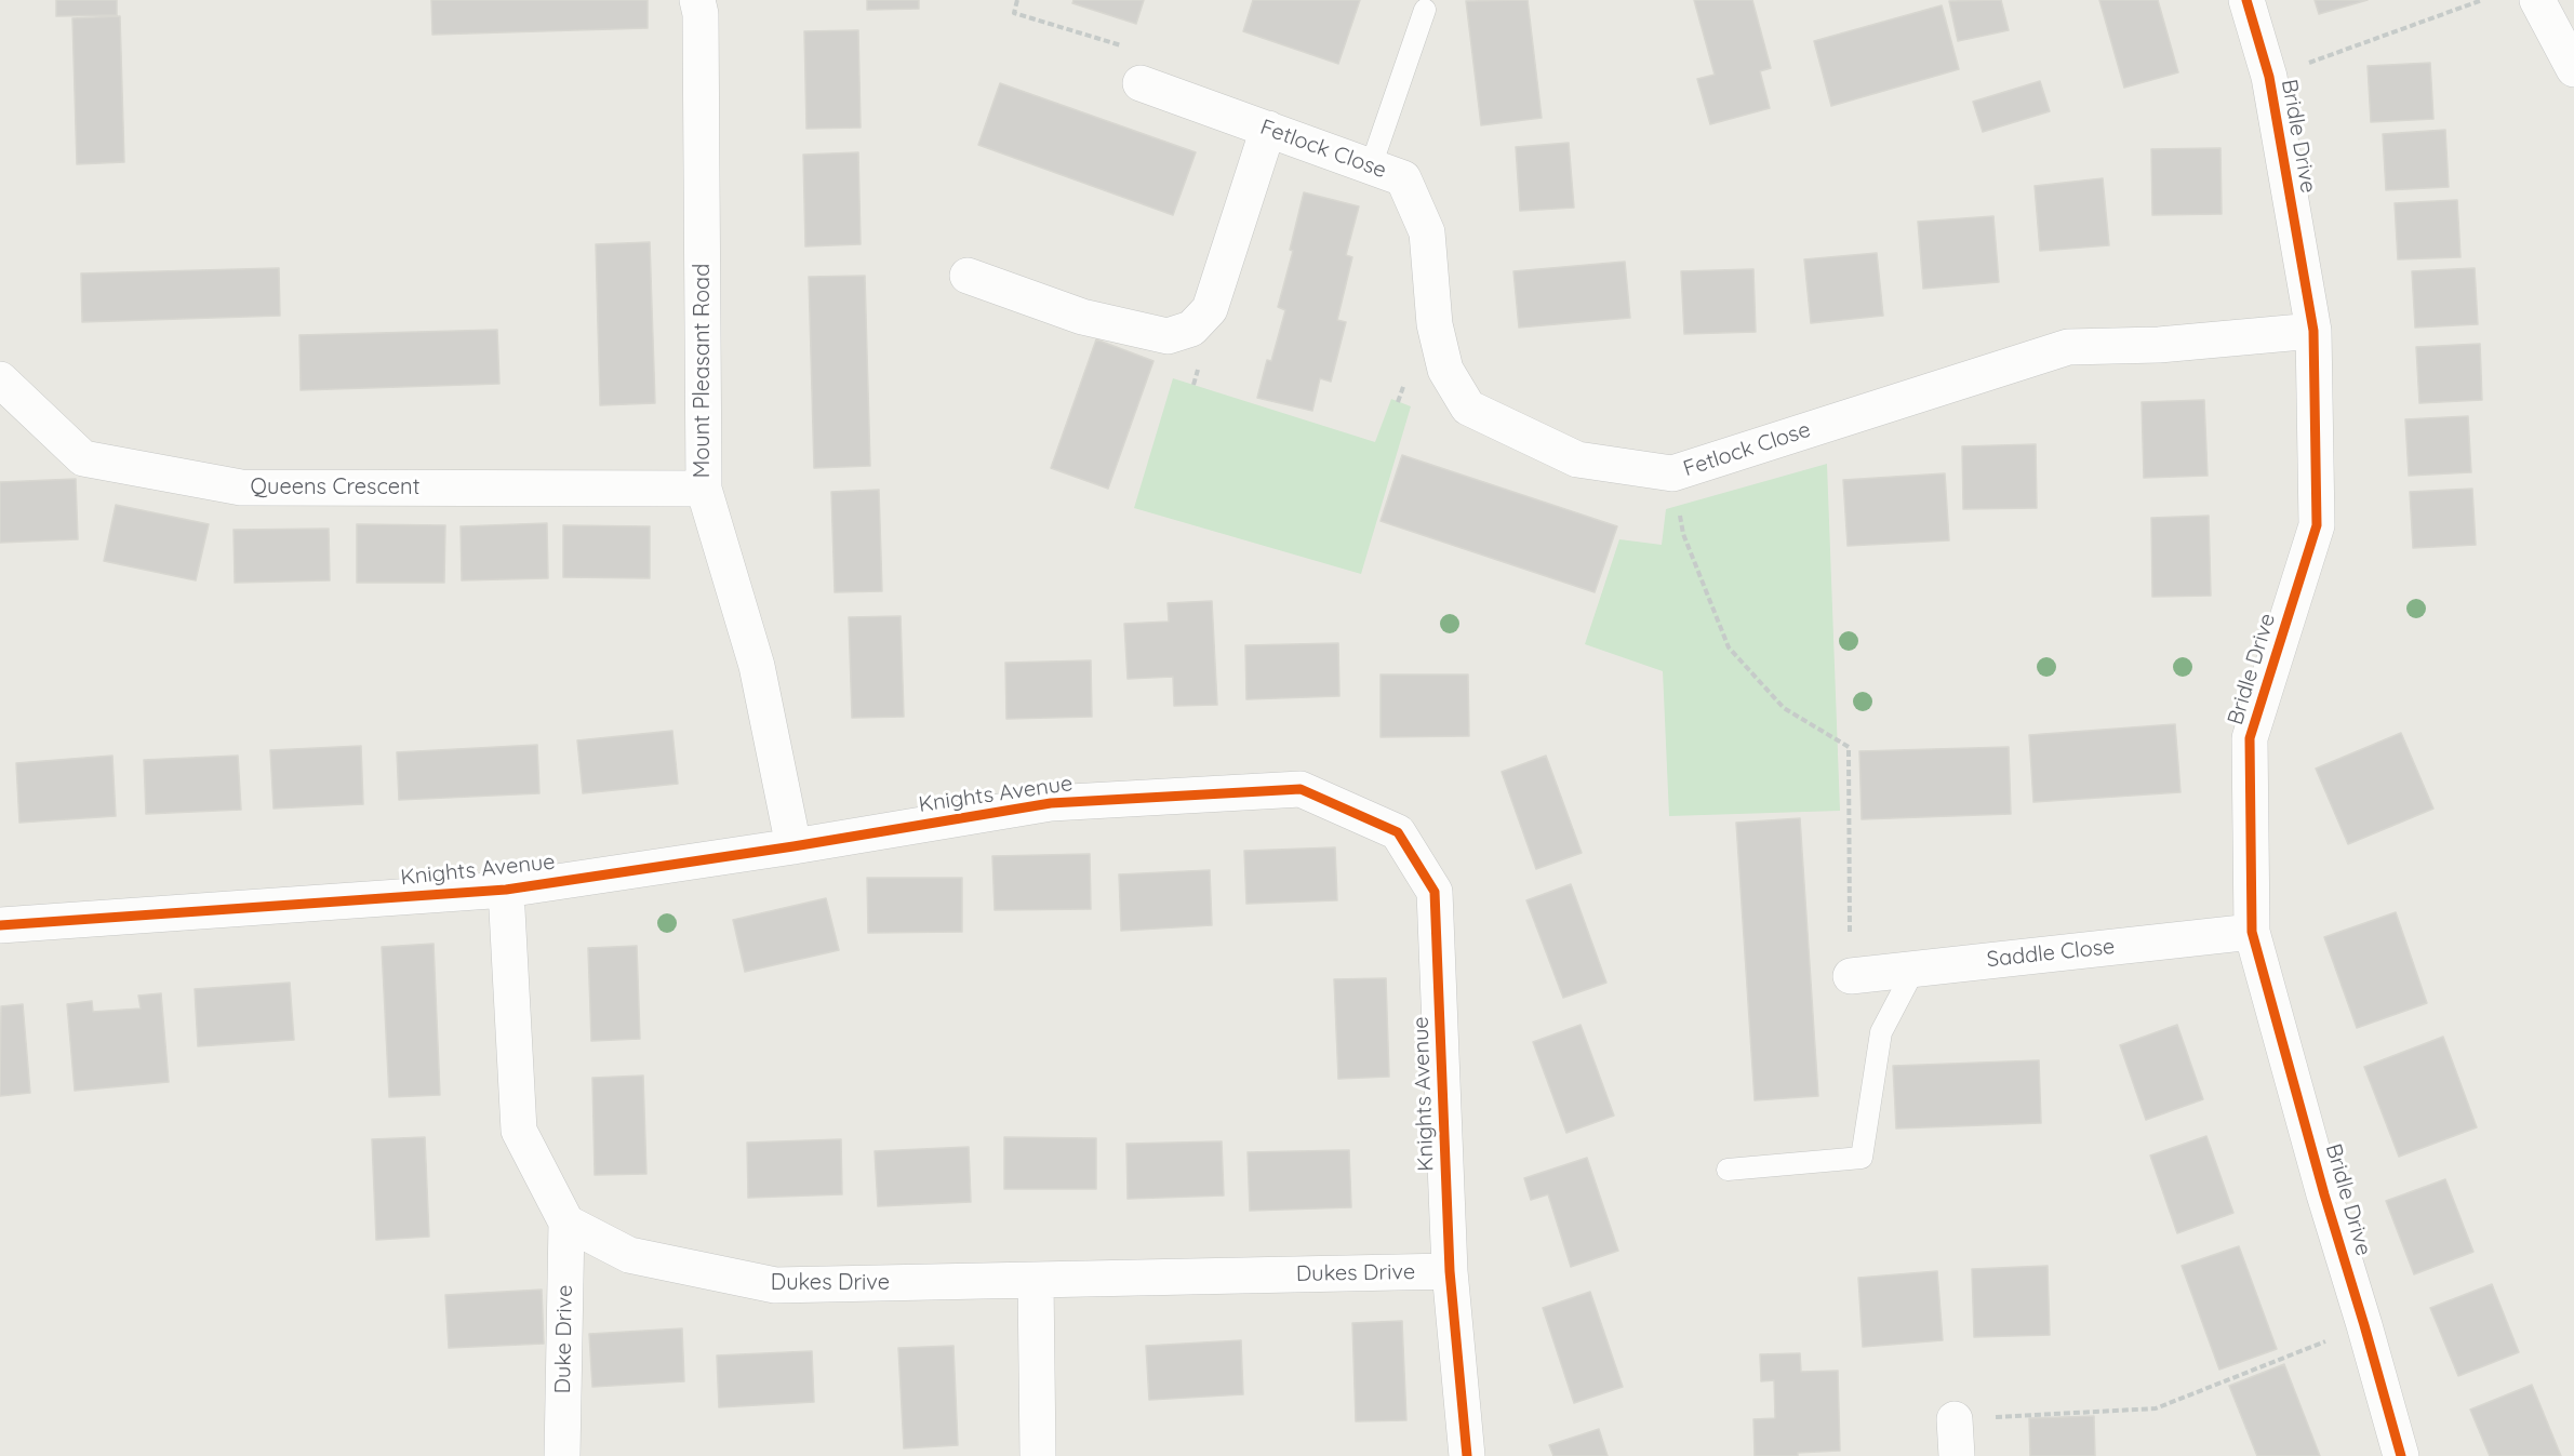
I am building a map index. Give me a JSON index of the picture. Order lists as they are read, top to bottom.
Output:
{
  "streets": {
    "street": [
      "Bridle Drive",
      "Fetlock Close",
      "Mount Pleasant Road",
      "Queens Crescent",
      "Knights Avenue",
      "Saddle Close",
      "Dukes Drive",
      "Duke Drive"
    ]
  },
  "crossings": [
    ["Bridle Drive", "Fetlock Close"],
    ["Bridle Drive", "Saddle Close"],
    ["Mount Pleasant Road", "Queens Crescent"],
    ["Mount Pleasant Road", "Knights Avenue"],
    ["Knights Avenue", "Dukes Drive"],
    ["Dukes Drive", "Duke Drive"]
  ]
}
